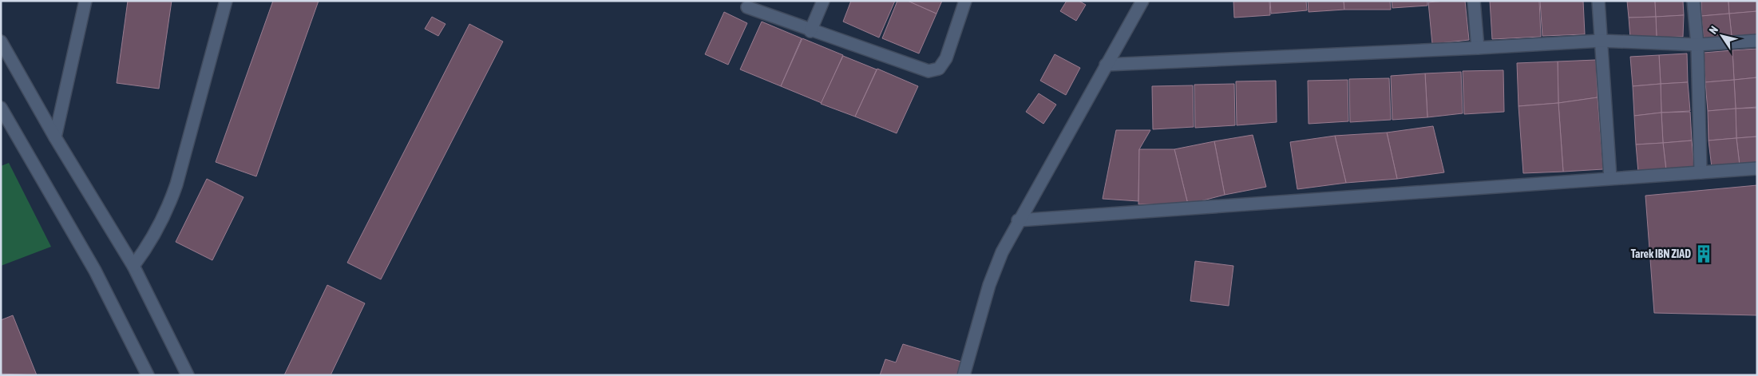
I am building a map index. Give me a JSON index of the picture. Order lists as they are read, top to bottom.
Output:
{
  "places": {
    "building": ["Tarek IBN ZIAD"]
  },
  "north": "top left"
}
